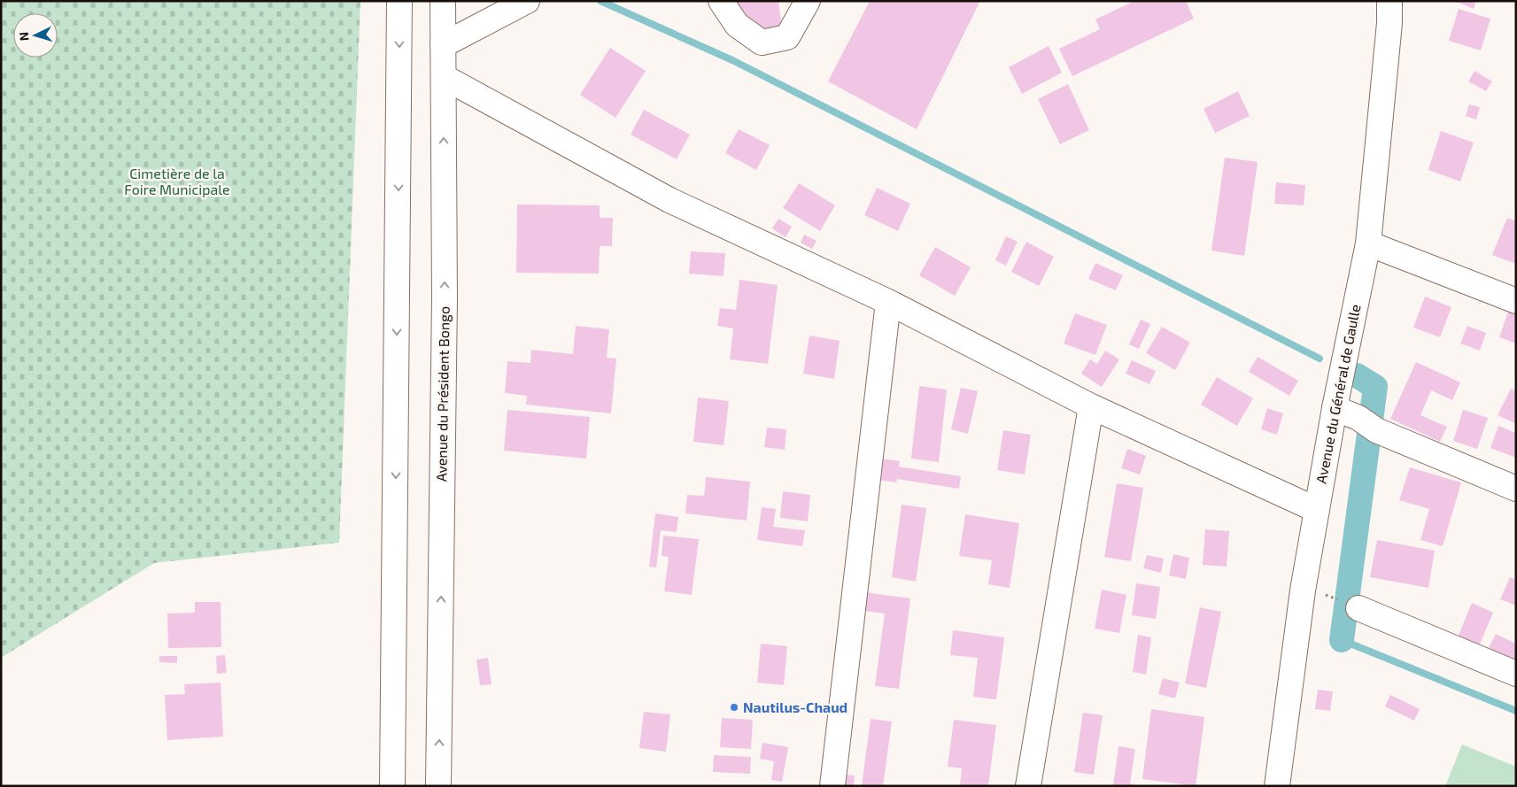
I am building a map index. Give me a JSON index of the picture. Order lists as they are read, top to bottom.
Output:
{
  "streets": {
    "street": ["Avenue du Président Bongo", "Avenue du Général de Gaulle"]
  },
  "parks": ["Cimetière de la Foire Municipale"],
  "places": ["Nautilus-Chaud"],
  "north": "left"
}
